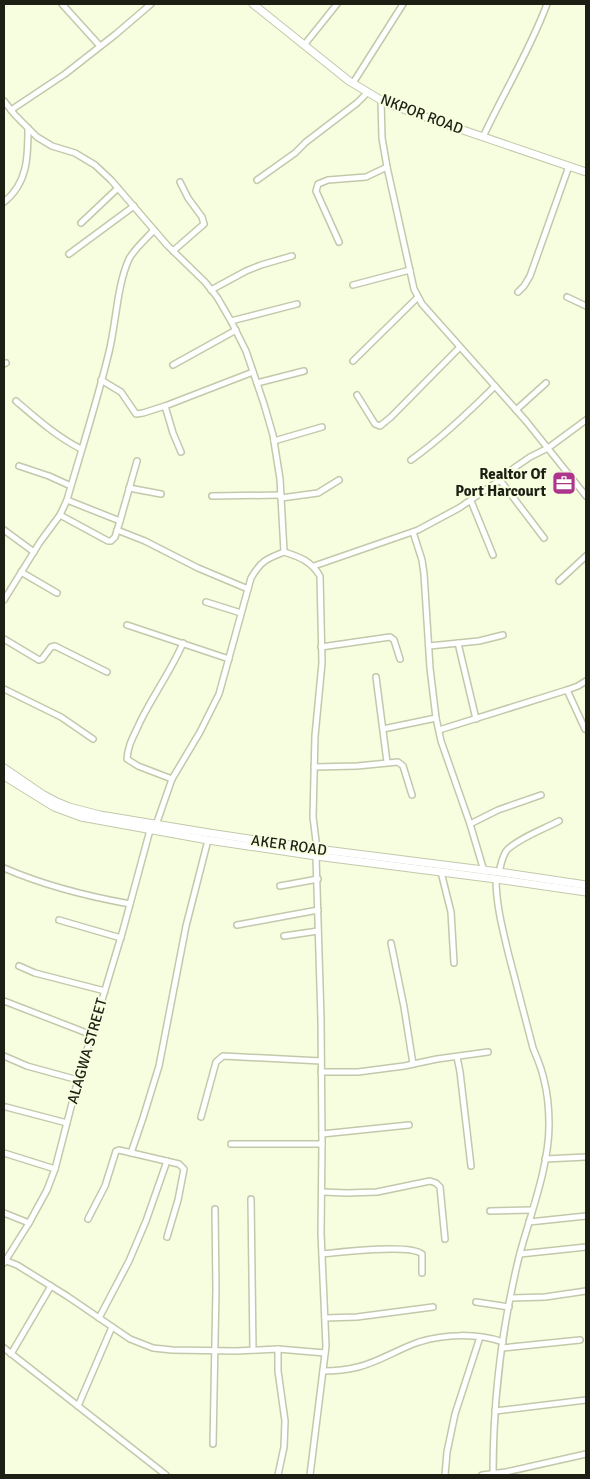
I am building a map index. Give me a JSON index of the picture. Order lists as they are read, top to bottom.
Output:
{
  "streets": {
    "street": ["NKPOR ROAD", "AKER ROAD", "ALAGWA STREET"]
  },
  "crossings": [
    ["AKER ROAD", "ALAGWA STREET"]
  ],
  "places": {
    "office": ["Realtor Of Port Harcourt"]
  }
}
